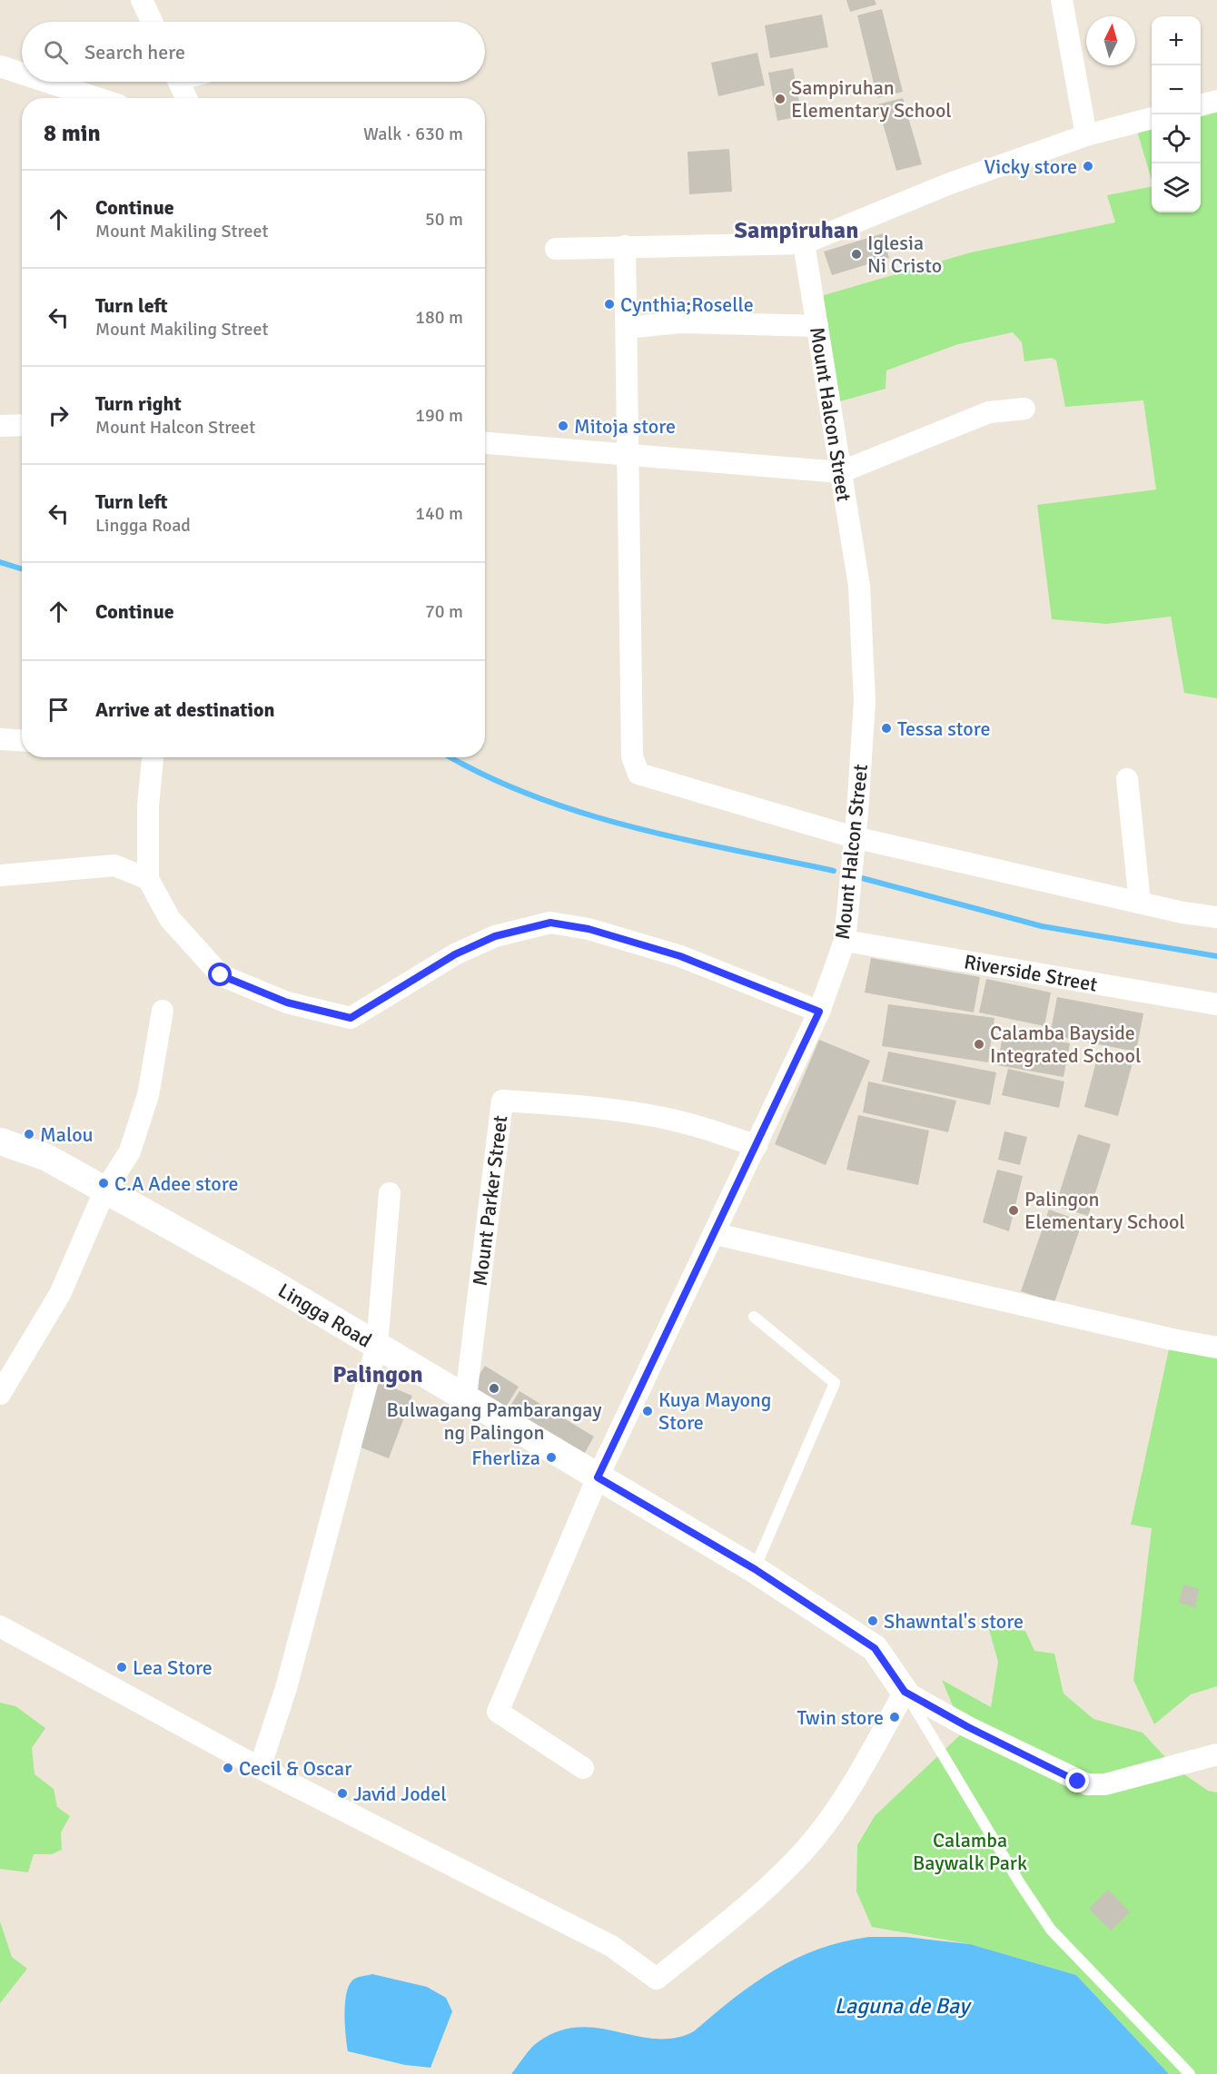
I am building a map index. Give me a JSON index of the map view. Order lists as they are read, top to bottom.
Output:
{
  "streets": {
    "street": [
      "Mount Halcon Street",
      "Riverside Street",
      "Mount Parker Street",
      "Lingga Road"
    ]
  },
  "crossings": [
    ["Mount Halcon Street", "Riverside Street"],
    ["Mount Halcon Street", "Mount Parker Street"],
    ["Mount Halcon Street", "Lingga Road"],
    ["Mount Parker Street", "Lingga Road"]
  ],
  "districts": ["Sampiruhan", "Palingon"],
  "water": ["Laguna de Bay"],
  "parks": ["Calamba Baywalk Park"],
  "places": [
    "Sampiruhan Elementary School",
    "Vicky store",
    "Iglesia Ni Cristo",
    "Cynthia;Roselle",
    "Mitoja store",
    "Tessa store",
    "Calamba Bayside Integrated School",
    "Malou",
    "C.A Adee store",
    "Palingon Elementary School",
    "Bulwagang Pambarangay ng Palingon",
    "Kuya Mayong Store",
    "Fherliza",
    "Shawntal's store",
    "Lea Store",
    "Twin store",
    "Cecil & Oscar",
    "Javid Jodel"
  ],
  "north": "top",
  "page": {
    "map_buttons": ["+", "−"],
    "search": "Search here",
    "heading": ["8 min", "Walk · 630 m"],
    "list": [
      ["Continue", "Mount Makiling Street", "50 m"],
      ["Turn left", "Mount Makiling Street", "180 m"],
      ["Turn right", "Mount Halcon Street", "190 m"],
      ["Turn left", "Lingga Road", "140 m"],
      ["Continue", "70 m"],
      "Arrive at destination"
    ]
  }
}
